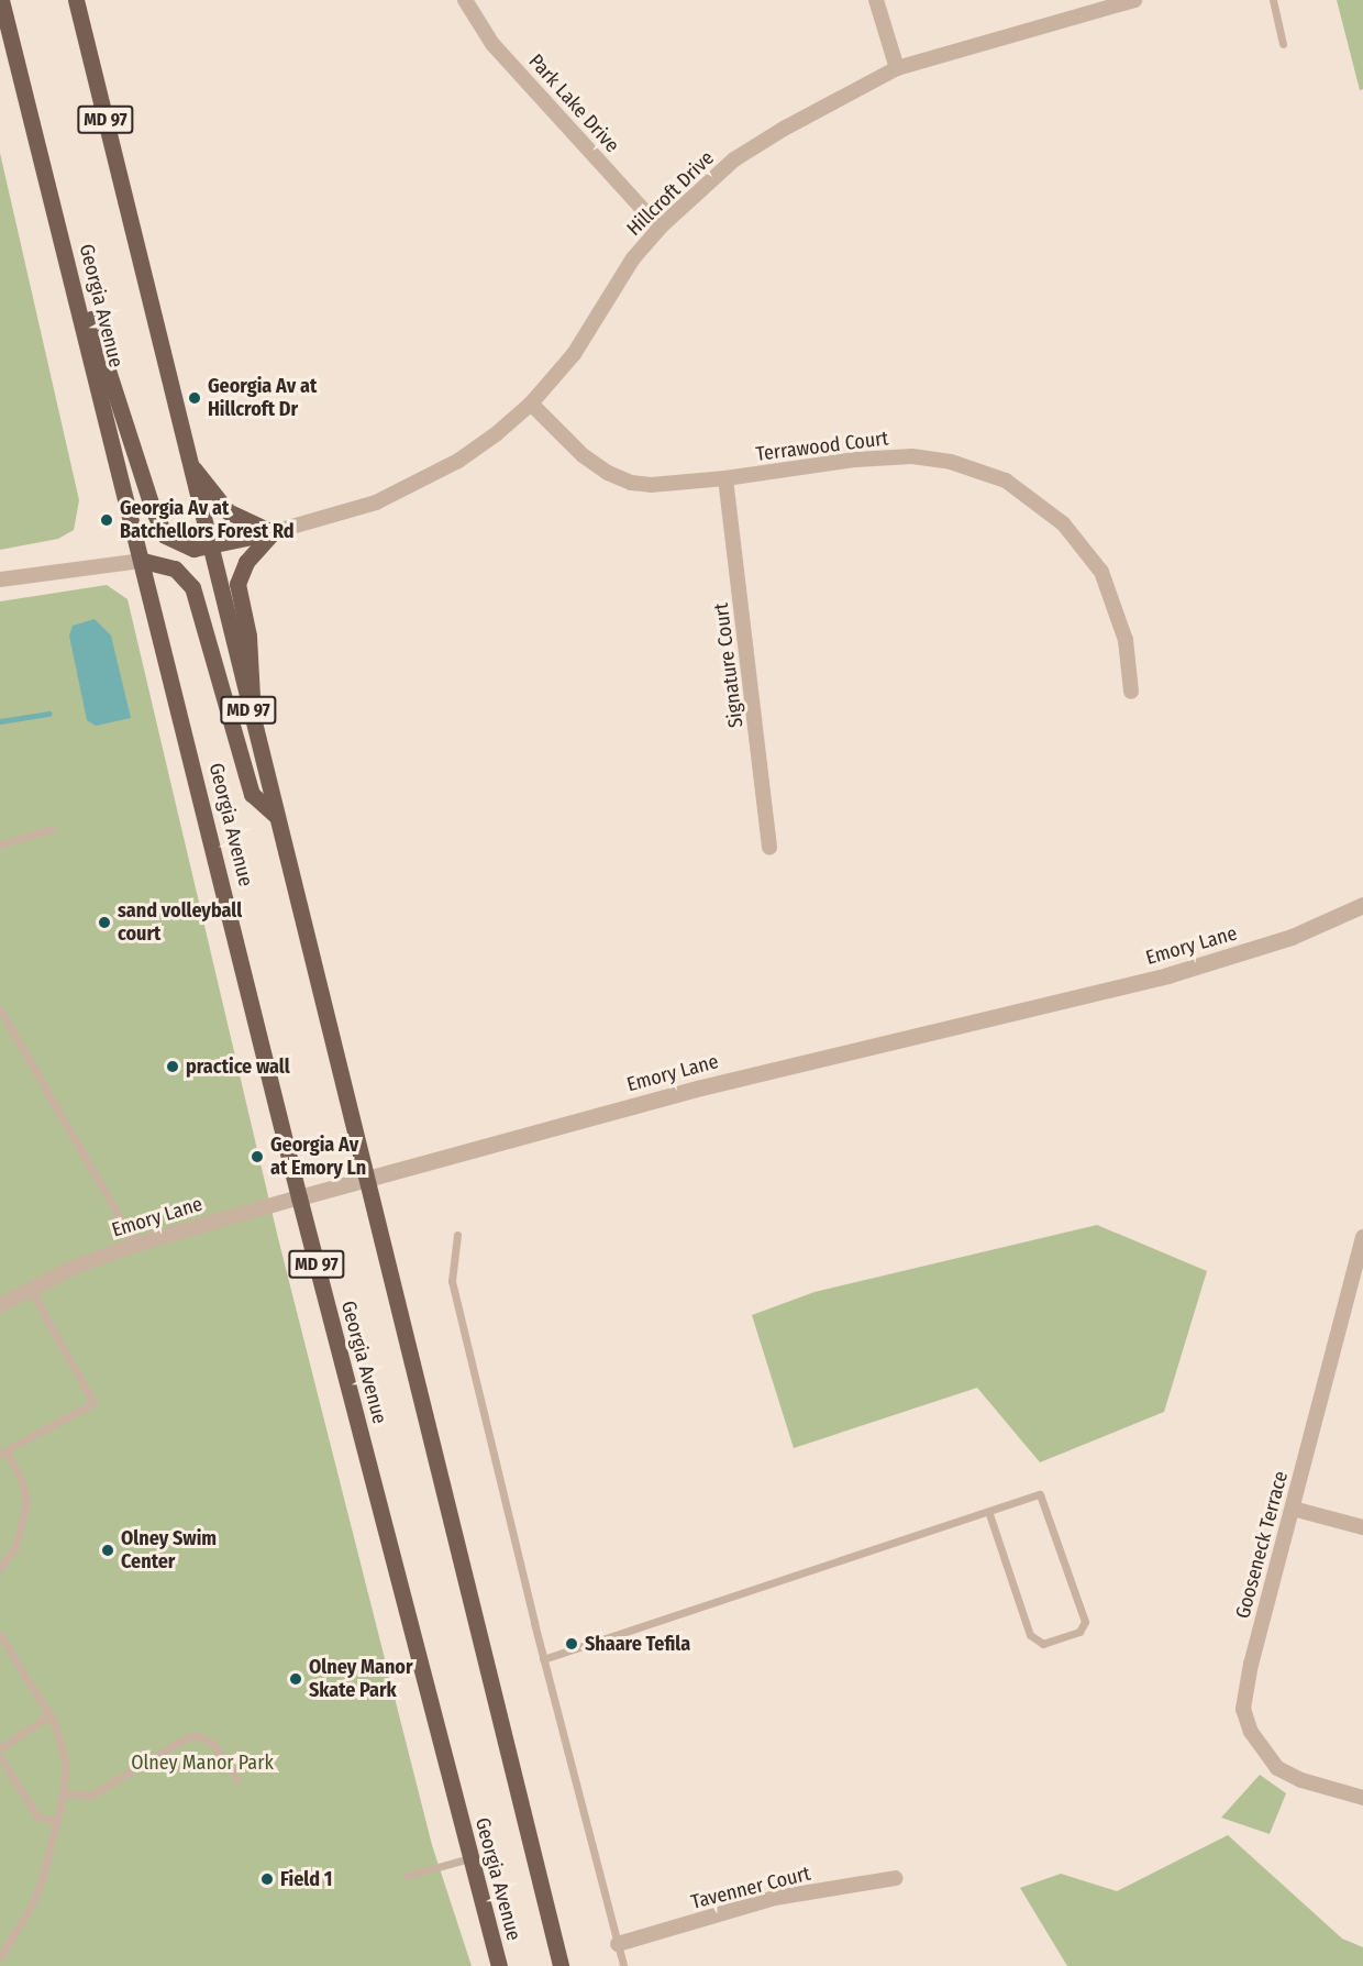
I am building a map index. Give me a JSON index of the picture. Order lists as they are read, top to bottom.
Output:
{
  "streets": {
    "main road": ["MD 97", "Georgia Avenue"],
    "street": [
      "Park Lake Drive",
      "Hillcroft Drive",
      "Terrawood Court",
      "Signature Court",
      "Emory Lane",
      "Gooseneck Terrace",
      "Tavenner Court"
    ]
  },
  "crossings": [
    ["Park Lake Drive", "Hillcroft Drive"],
    ["Hillcroft Drive", "Terrawood Court"],
    ["Georgia Avenue", "Emory Lane"],
    ["Terrawood Court", "Signature Court"]
  ],
  "parks": ["Olney Manor Park"],
  "places": [
    "Georgia Av at Hillcroft Dr",
    "Georgia Av at Batchellors Forest Rd",
    "sand volleyball court",
    "practice wall",
    "Georgia Av at Emory Ln",
    "Olney Swim Center",
    "Shaare Tefila",
    "Olney Manor Skate Park",
    "Field 1"
  ]
}
